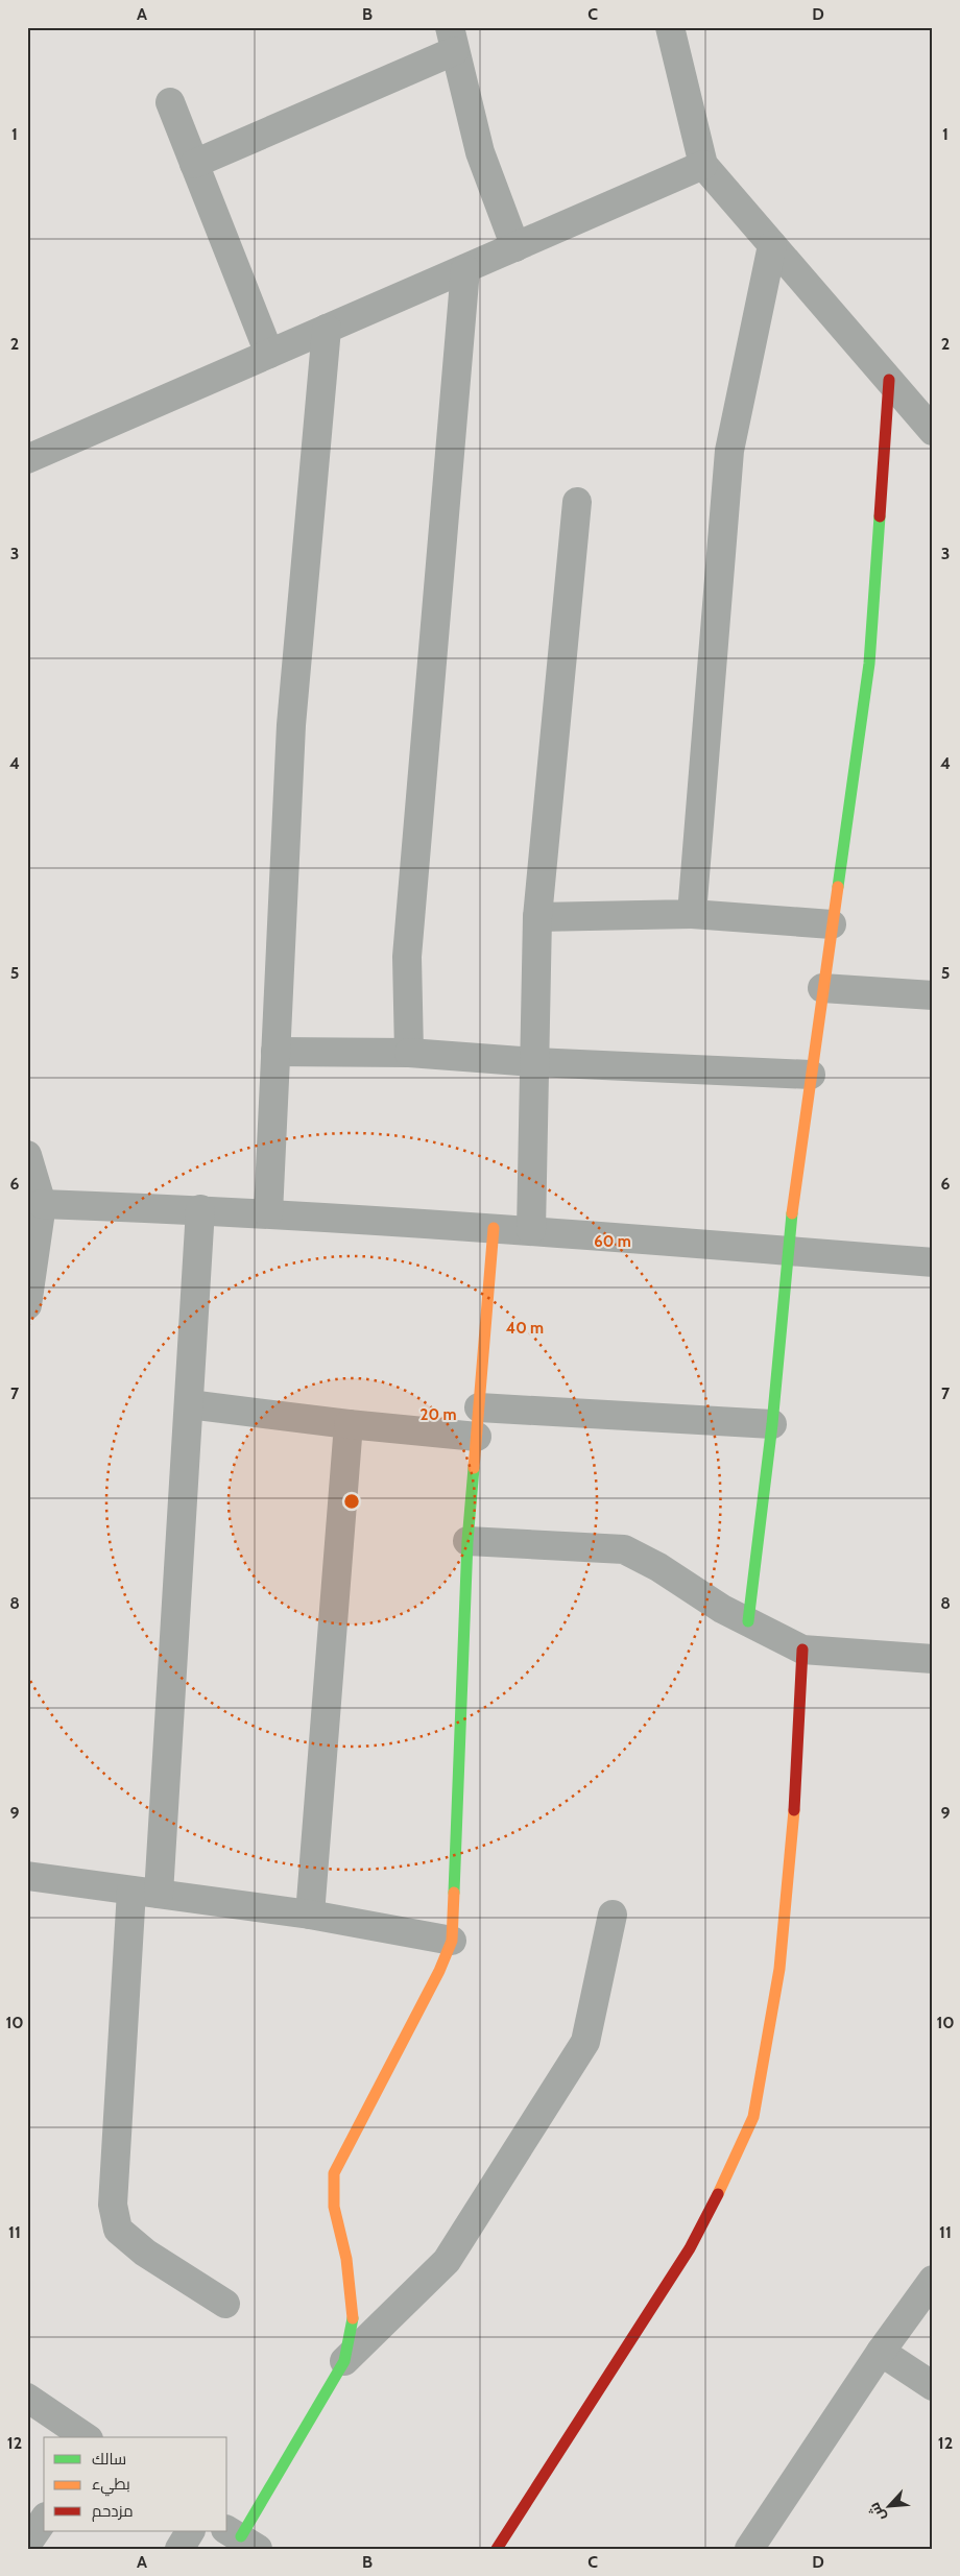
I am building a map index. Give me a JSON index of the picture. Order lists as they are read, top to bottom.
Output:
{
  "legend": ["سالك", "بطيء", "مزدحم"],
  "north": "bottom left",
  "grid": {
    "columns": [
      "A",
      "B",
      "C",
      "D"
    ],
    "rows": [
      "1",
      "2",
      "3",
      "4",
      "5",
      "6",
      "7",
      "8",
      "9",
      "10",
      "11",
      "12"
    ]
  },
  "rings": ["60 m", "40 m", "20 m"]
}
